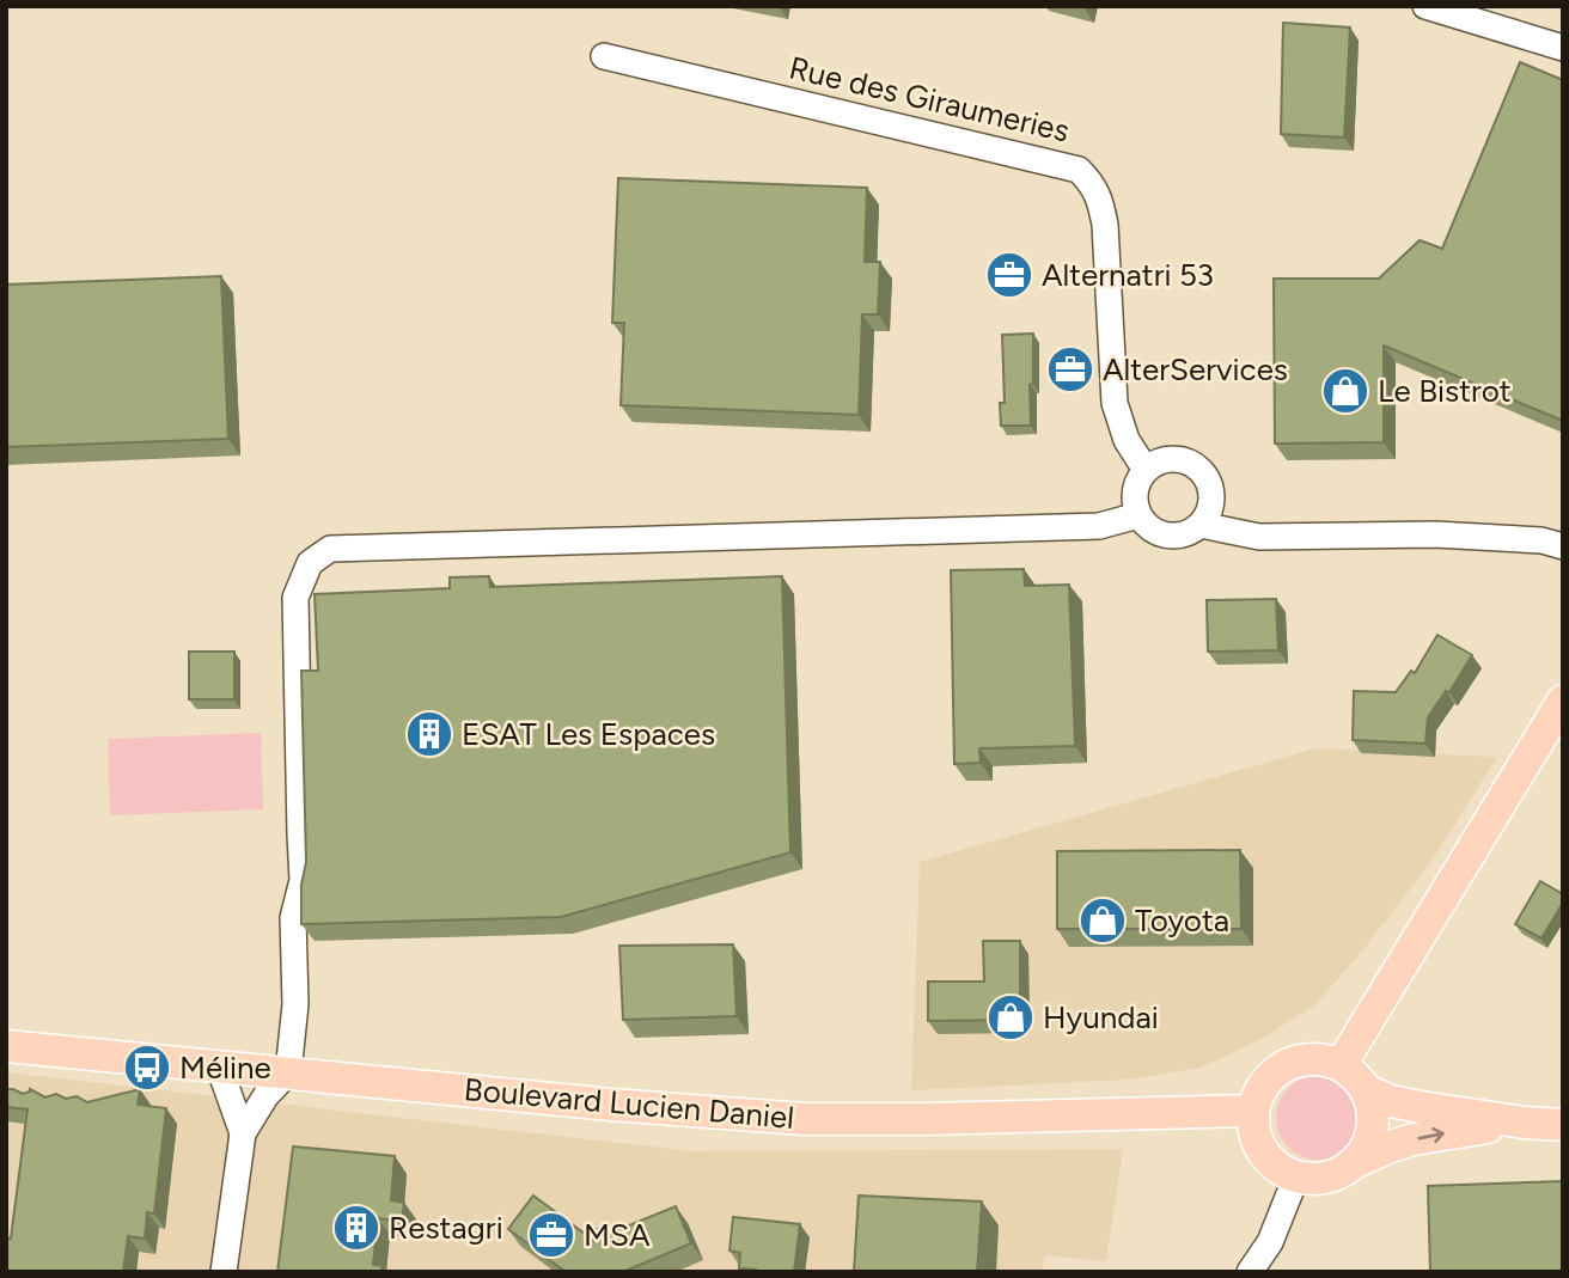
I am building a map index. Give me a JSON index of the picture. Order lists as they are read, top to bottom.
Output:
{
  "streets": {
    "main road": ["Boulevard Lucien Daniel"],
    "street": ["Rue des Giraumeries"]
  },
  "places": {
    "office": ["Alternatri 53", "AlterServices", "MSA"],
    "shop": ["Le Bistrot", "Toyota", "Hyundai"],
    "building": ["ESAT Les Espaces", "Restagri"],
    "bus stop": ["Méline"]
  }
}
